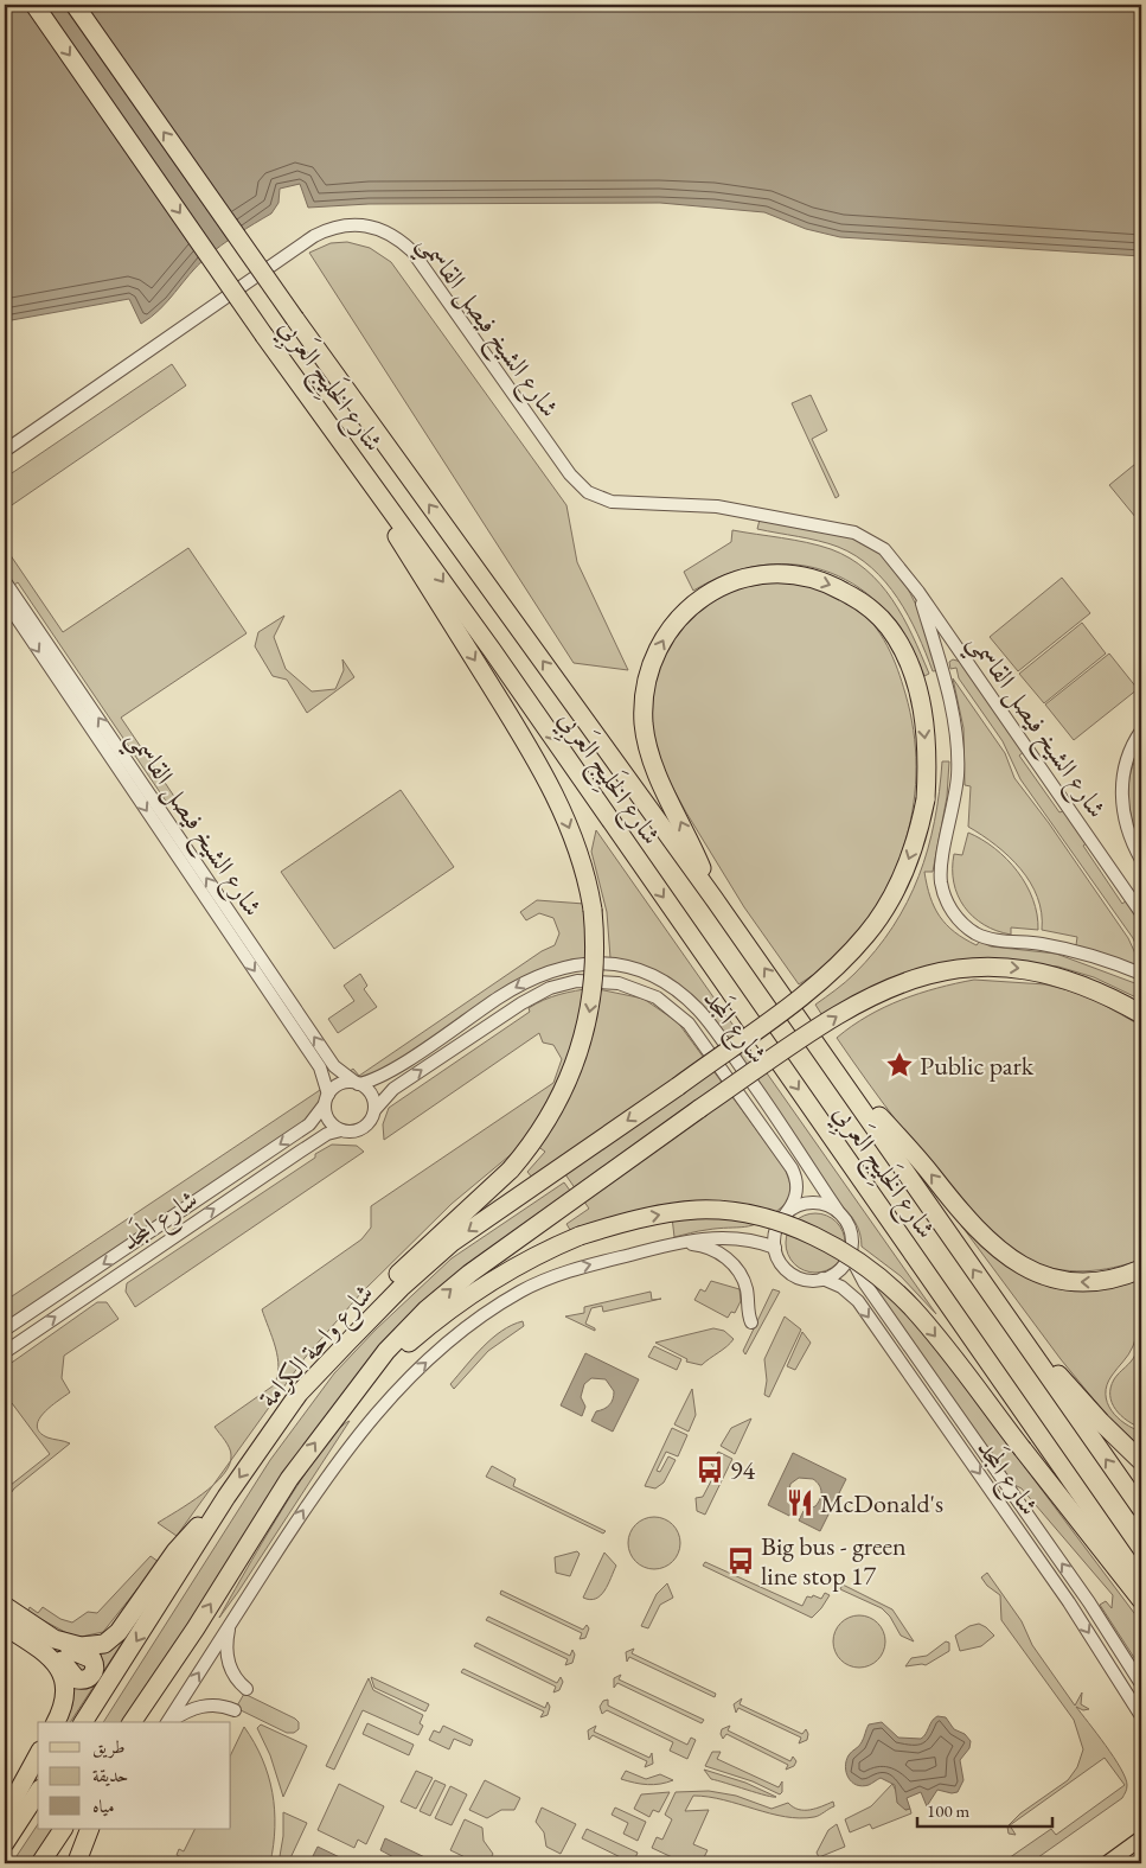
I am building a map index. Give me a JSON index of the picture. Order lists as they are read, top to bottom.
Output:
{
  "streets": {
    "highway": ["شارع الخَلِيج العَربِي", "شارع واحة الكرامة"],
    "street": ["شارع الشيخ فيصل القاسمي", "شارع المَجد"]
  },
  "crossings": [
    ["شارع الشيخ فيصل القاسمي", "شارع المَجد"],
    ["شارع الخَلِيج العَربِي", "شارع واحة الكرامة"]
  ],
  "places": {
    "place": ["Public park"],
    "bus stop": ["94", "Big bus - green line stop 17"],
    "restaurant": ["McDonald's"]
  },
  "legend": ["طريق", "حديقة", "مياه"],
  "scale_bar": "100 m"
}
